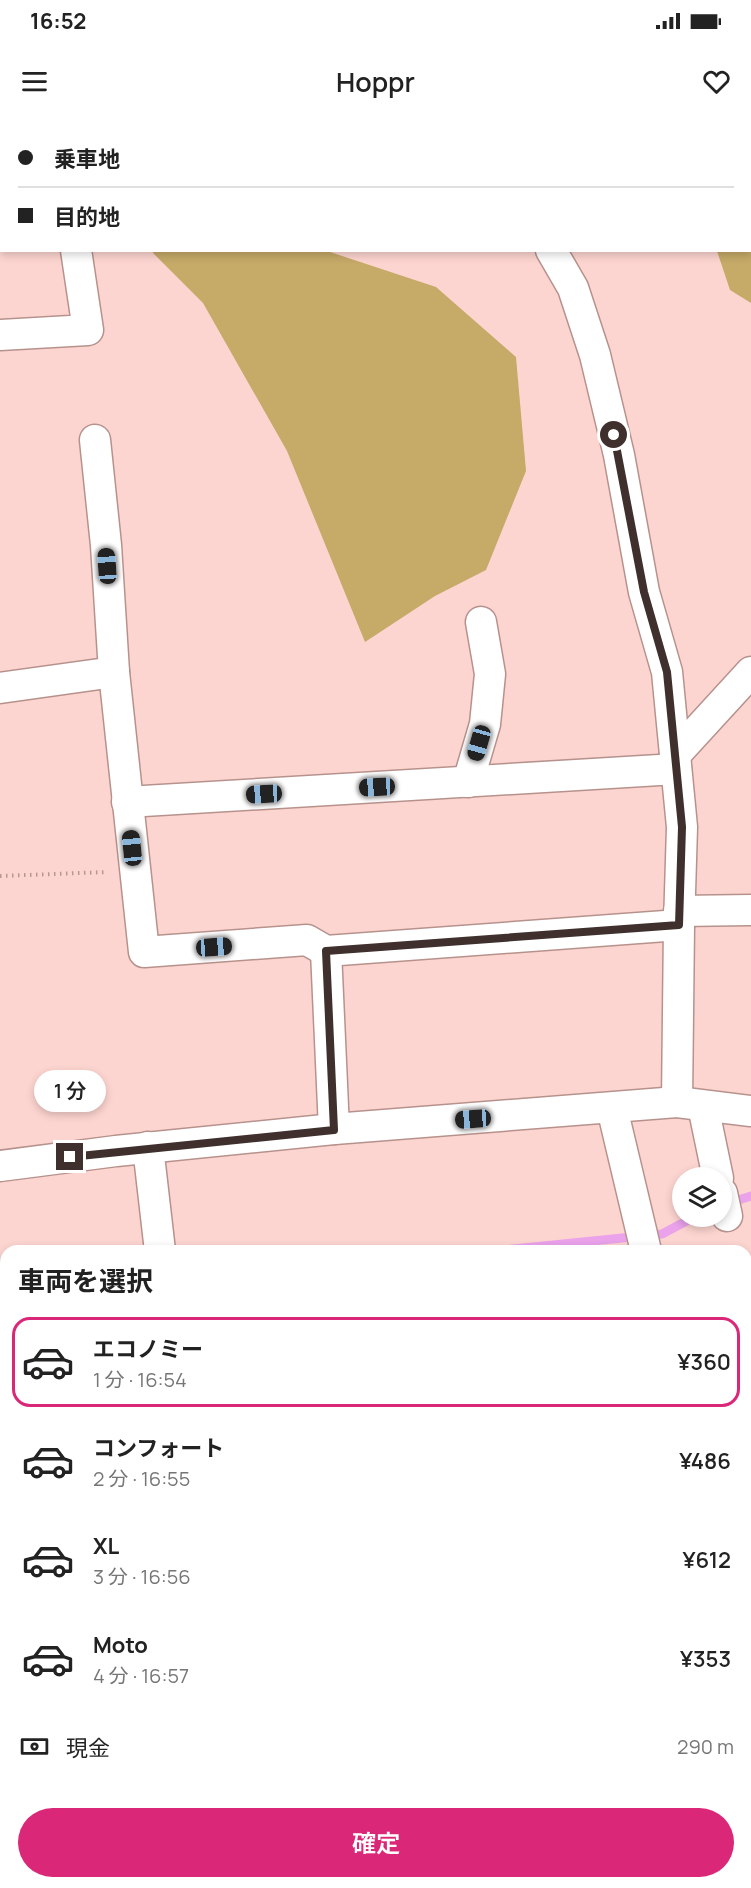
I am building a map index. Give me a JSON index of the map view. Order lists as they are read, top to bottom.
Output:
{
  "page": {
    "status": "16:52",
    "header": "Hoppr",
    "banner": ["乗車地", "目的地"],
    "bubble": "1 分",
    "heading": "車両を選択",
    "list": [
      {
        "name": "エコノミー",
        "note": "1 分 · 16:54",
        "value": "¥360"
      },
      {
        "name": "コンフォート",
        "note": "2 分 · 16:55",
        "value": "¥486"
      },
      {
        "name": "XL",
        "note": "3 分 · 16:56",
        "value": "¥612"
      },
      {
        "name": "Moto",
        "note": "4 分 · 16:57",
        "value": "¥353"
      }
    ],
    "pay": ["現金", "290 m"],
    "buttons": "確定"
  }
}
